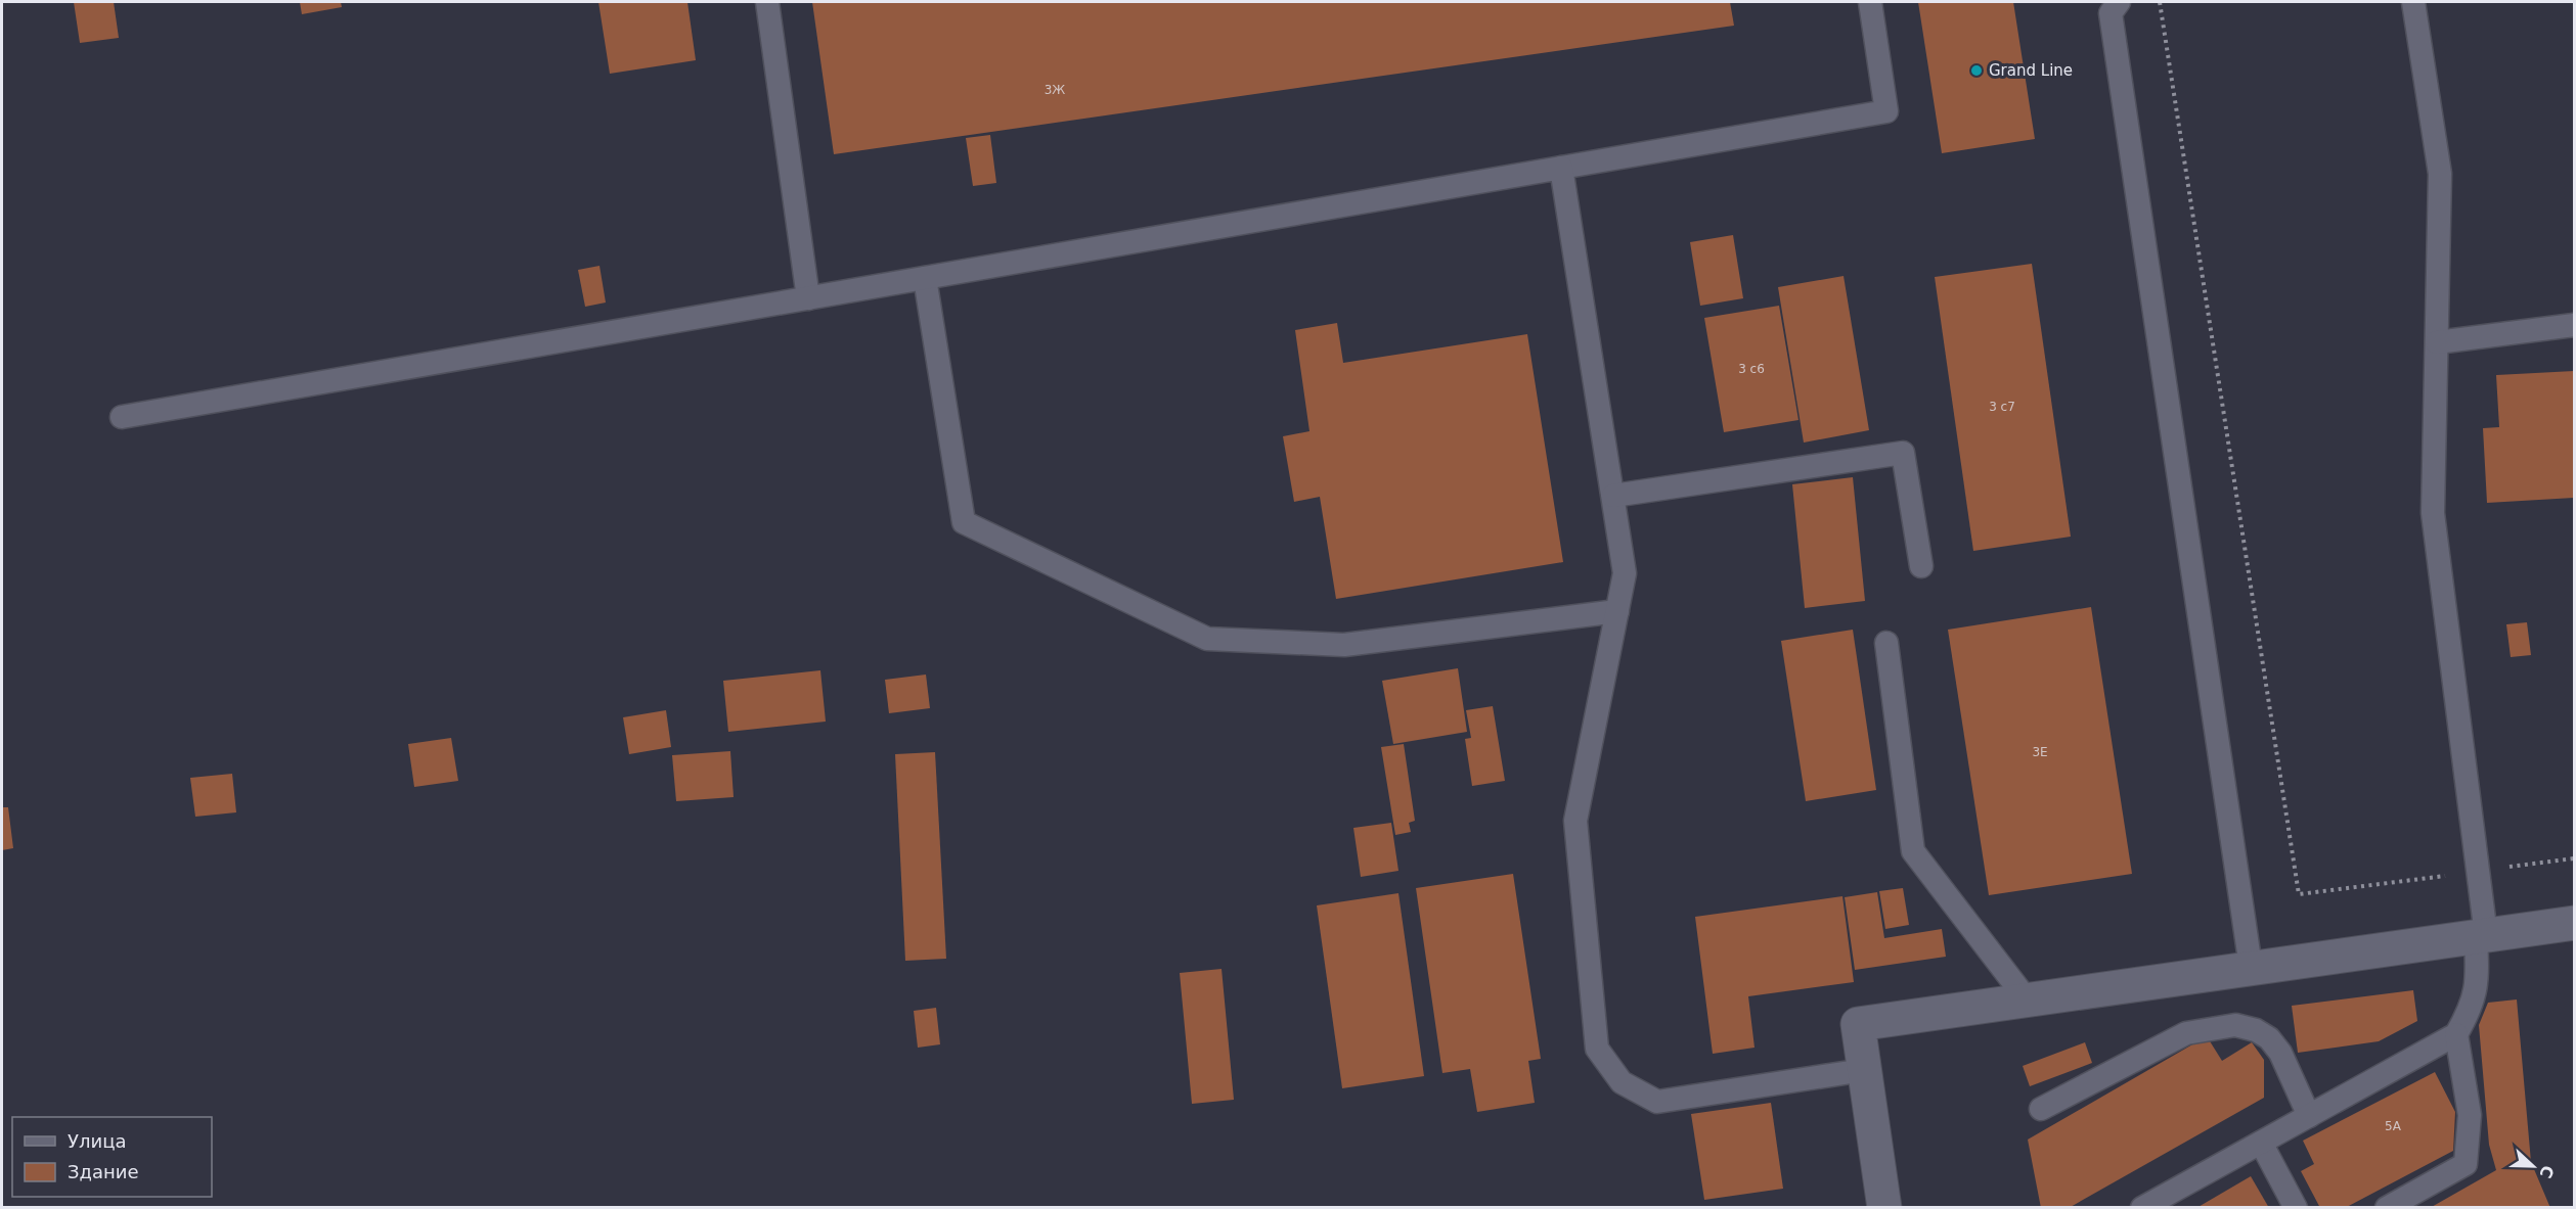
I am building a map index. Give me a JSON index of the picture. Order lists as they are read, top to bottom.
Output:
{
  "places": ["Grand Line"],
  "house_numbers": [
    "3Ж",
    "3 с6",
    "3 с7",
    "3Е",
    "5А"
  ],
  "legend": ["Улица", "Здание"],
  "north": "right"
}
